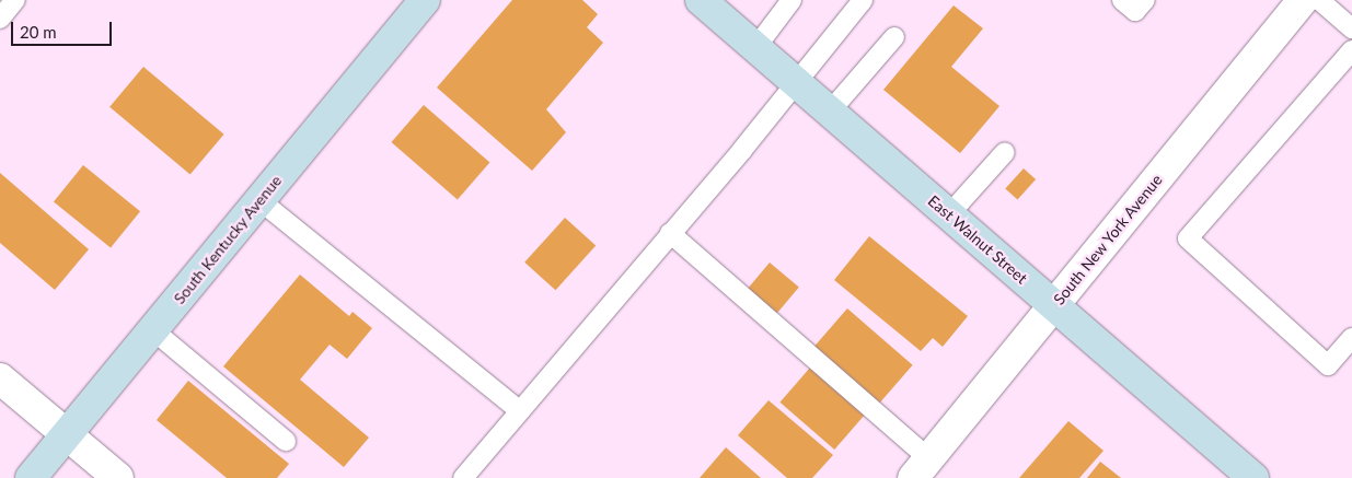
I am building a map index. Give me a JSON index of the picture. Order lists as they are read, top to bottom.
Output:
{
  "streets": {
    "main road": ["South Kentucky Avenue", "East Walnut Street"],
    "street": ["South New York Avenue"]
  },
  "crossings": [
    ["East Walnut Street", "South New York Avenue"]
  ],
  "scale_bar": "20 m"
}
